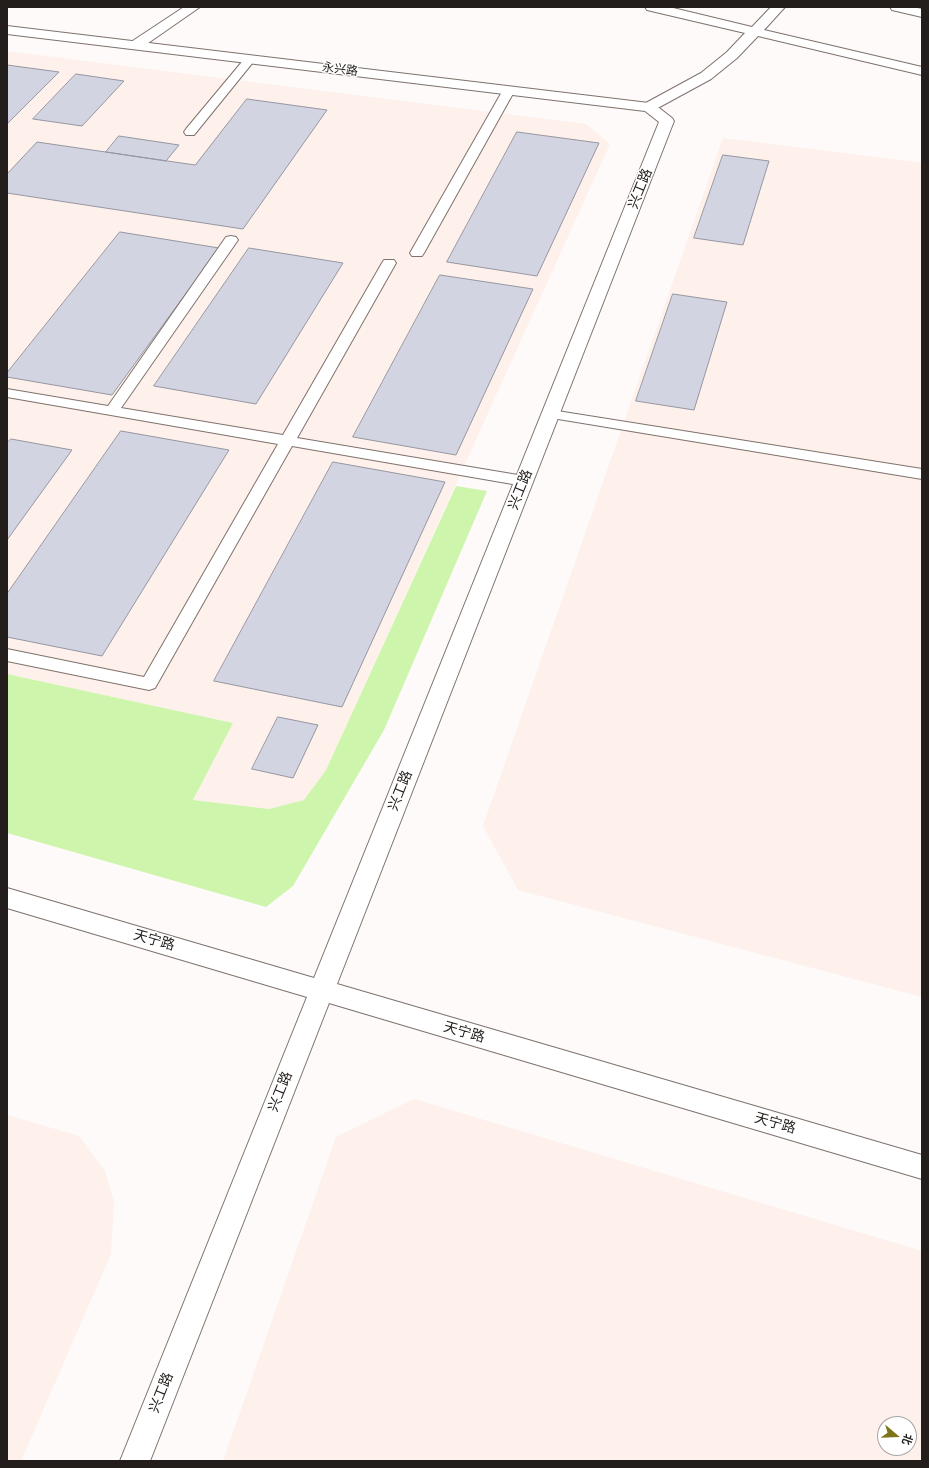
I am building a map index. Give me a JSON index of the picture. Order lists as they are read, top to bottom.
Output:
{
  "streets": {
    "street": ["永兴路", "兴工路", "天宁路"]
  },
  "crossings": [
    ["永兴路", "兴工路"],
    ["兴工路", "天宁路"]
  ],
  "north": "right"
}
